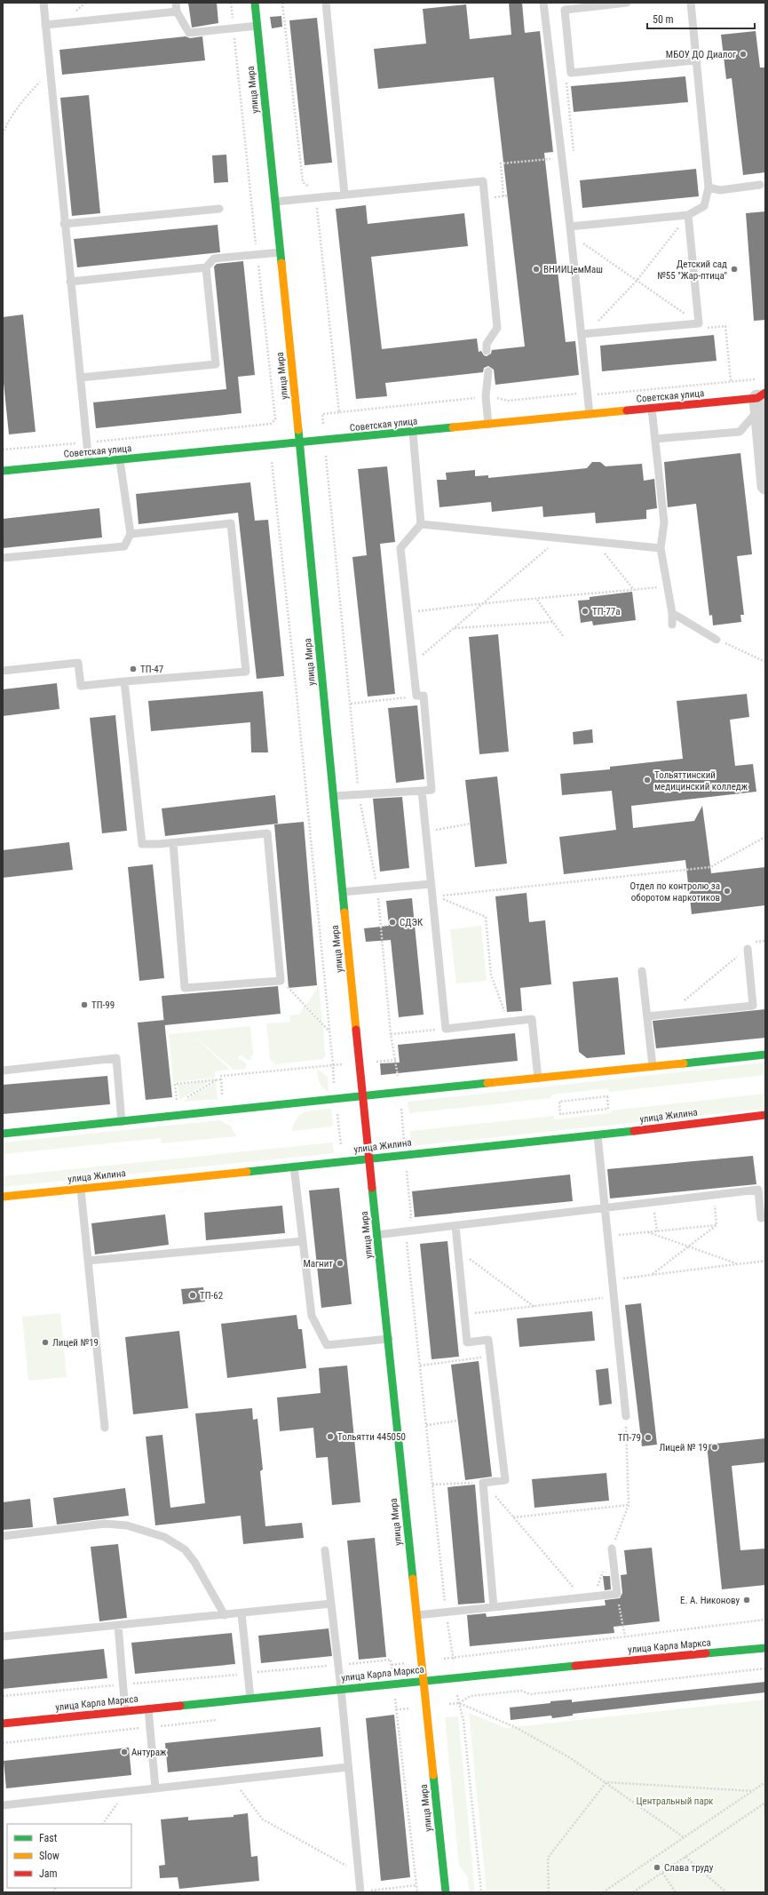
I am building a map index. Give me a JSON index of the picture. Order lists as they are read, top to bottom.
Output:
{
  "streets": {
    "main road": [
      "улица Мира",
      "Советская улица",
      "улица Жилина",
      "улица Карла Маркса"
    ]
  },
  "crossings": [
    ["улица Мира", "Советская улица"],
    ["улица Мира", "улица Жилина"],
    ["улица Мира", "улица Карла Маркса"]
  ],
  "parks": ["Центральный парк"],
  "places": [
    "МБОУ ДО Диалог",
    "ВНИИЦемМаш",
    "Детский сад №55 \"Жар-птица\"",
    "ТП-77а",
    "ТП-47",
    "Тольяттинский медицинский колледж",
    "Отдел по контролю за оборотом наркотиков",
    "СДЭК",
    "ТП-99",
    "Магнит",
    "ТП-62",
    "Лицей №19",
    "Тольятти 445050",
    "ТП-79",
    "Лицей № 19",
    "Е. А. Никонову",
    "Антураж",
    "Слава труду"
  ],
  "legend": ["Fast", "Slow", "Jam"],
  "scale_bar": "50 m"
}
